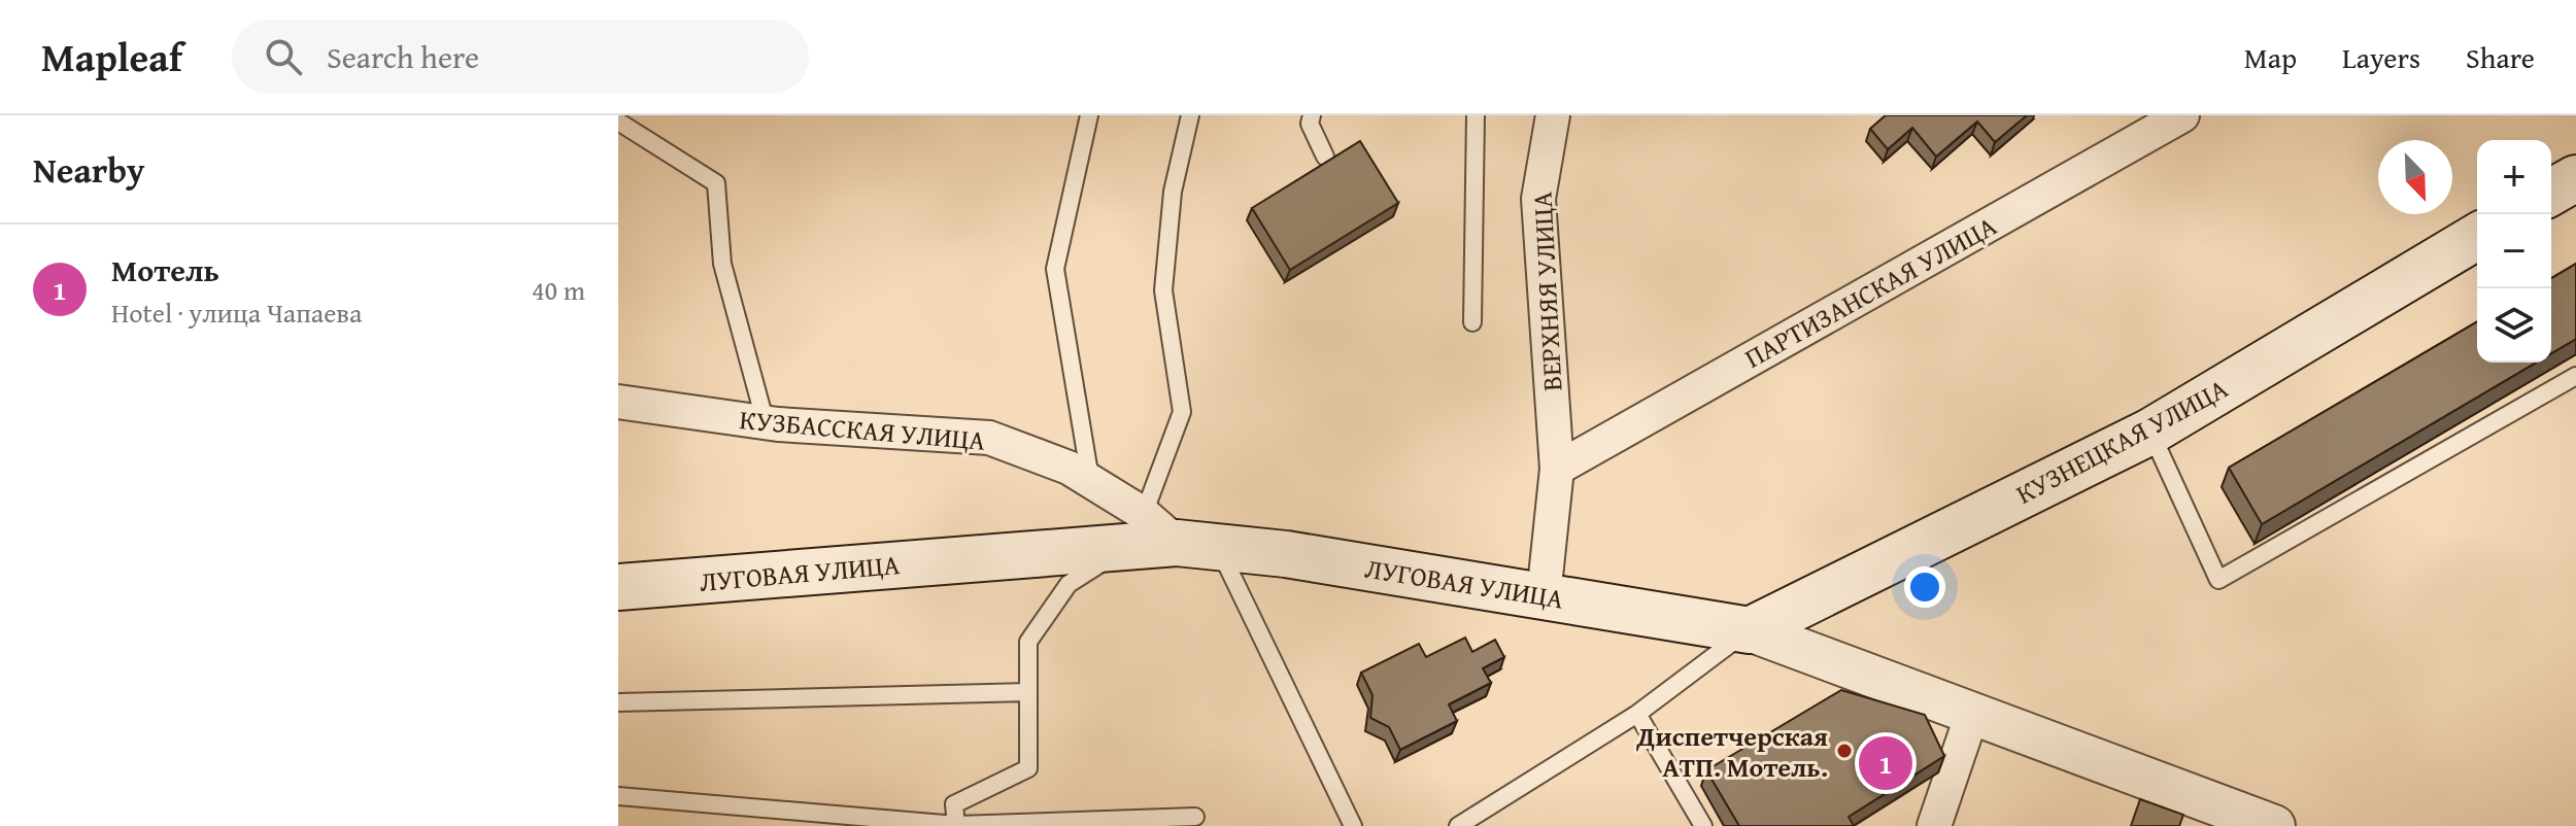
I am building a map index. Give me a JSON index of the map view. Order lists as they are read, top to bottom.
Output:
{
  "streets": {
    "main road": ["КУЗНЕЦКАЯ УЛИЦА", "ЛУГОВАЯ УЛИЦА"],
    "street": ["ВЕРХНЯЯ УЛИЦА", "ПАРТИЗАНСКАЯ УЛИЦА", "КУЗБАССКАЯ УЛИЦА"]
  },
  "crossings": [
    ["ВЕРХНЯЯ УЛИЦА", "ПАРТИЗАНСКАЯ УЛИЦА"],
    ["ВЕРХНЯЯ УЛИЦА", "ЛУГОВАЯ УЛИЦА"],
    ["КУЗБАССКАЯ УЛИЦА", "ЛУГОВАЯ УЛИЦА"],
    ["КУЗНЕЦКАЯ УЛИЦА", "ЛУГОВАЯ УЛИЦА"]
  ],
  "places": ["Диспетчерская АТП. Мотель."],
  "north": "bottom right",
  "page": {
    "header": "Mapleaf",
    "search": "Search here",
    "nav": ["Map", "Layers", "Share"],
    "heading": "Nearby",
    "map_buttons": ["+", "−"],
    "list": [
      {
        "mark": "1",
        "name": "Мотель",
        "note": "Hotel · улица Чапаева",
        "value": "40 m"
      }
    ],
    "pins": "1"
  }
}
